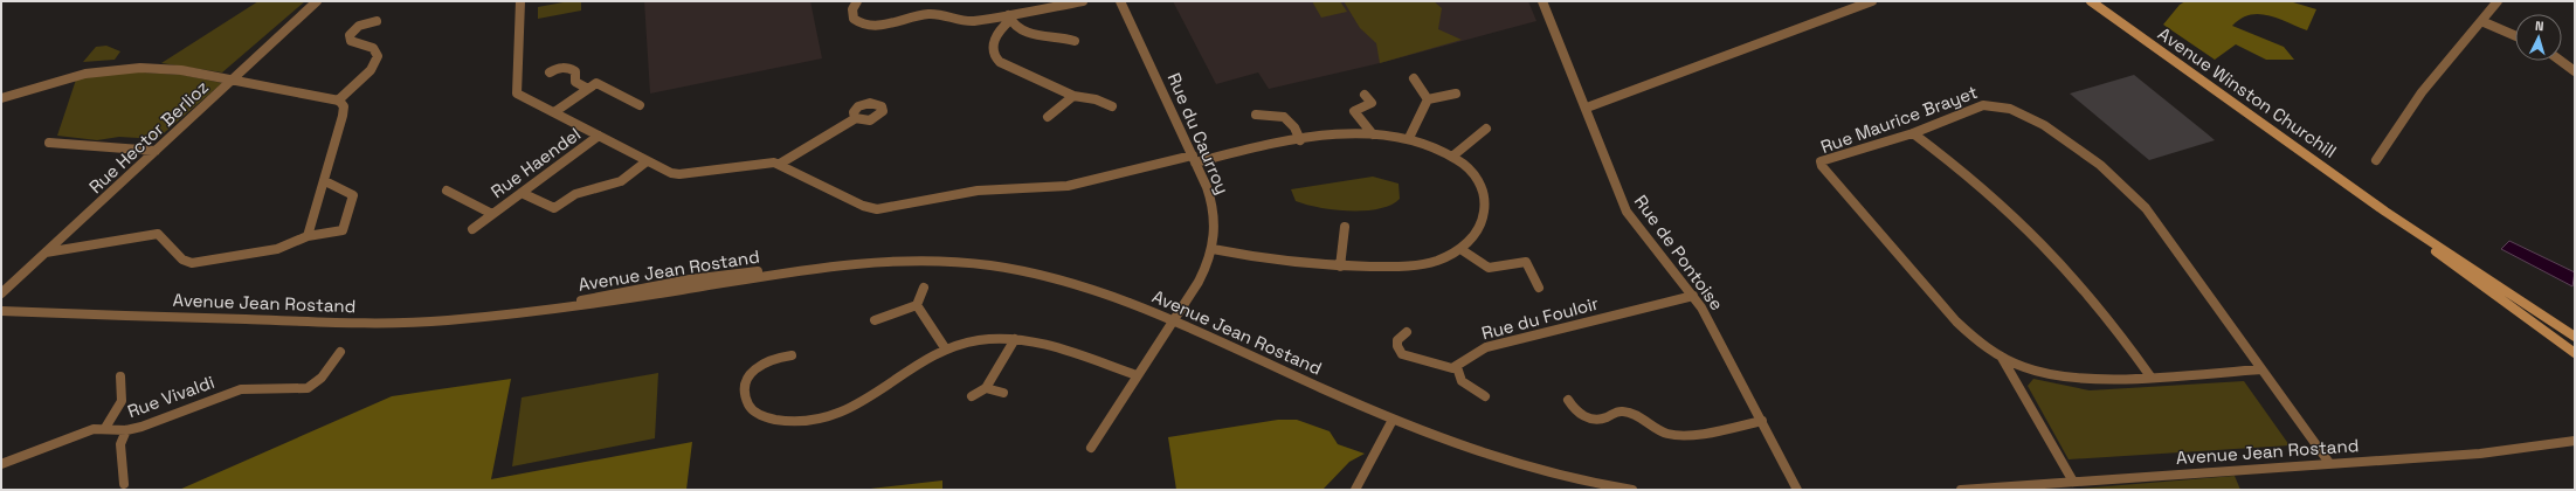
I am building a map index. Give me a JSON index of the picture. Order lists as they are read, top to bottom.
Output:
{
  "streets": {
    "main road": ["Avenue Winston Churchill"],
    "street": [
      "Rue Maurice Brayet",
      "Rue du Caurroy",
      "Rue Hector Berlioz",
      "Rue Haendel",
      "Rue de Pontoise",
      "Avenue Jean Rostand",
      "Rue du Fouloir",
      "Rue Vivaldi"
    ]
  },
  "crossings": [
    ["Rue Maurice Brayet", "Avenue Jean Rostand"],
    ["Rue du Caurroy", "Avenue Jean Rostand"],
    ["Rue de Pontoise", "Rue du Fouloir"]
  ],
  "north": "top"
}
